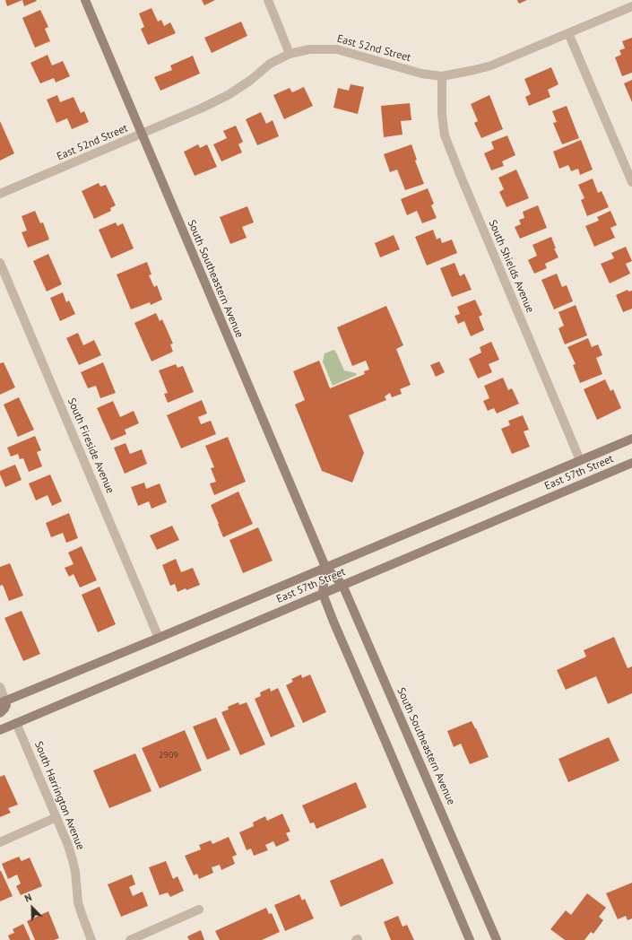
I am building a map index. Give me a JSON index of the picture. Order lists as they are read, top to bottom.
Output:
{
  "streets": {
    "main road": ["South Southeastern Avenue", "East 57th Street"],
    "street": [
      "East 52nd Street",
      "South Shields Avenue",
      "South Fireside Avenue",
      "South Harrington Avenue"
    ]
  },
  "crossings": [
    ["East 52nd Street", "South Shields Avenue"],
    ["East 52nd Street", "South Southeastern Avenue"],
    ["South Shields Avenue", "East 57th Street"],
    ["South Southeastern Avenue", "East 57th Street"],
    ["South Fireside Avenue", "East 57th Street"],
    ["East 57th Street", "South Harrington Avenue"]
  ],
  "house_numbers": ["2909"],
  "north": "top left"
}
